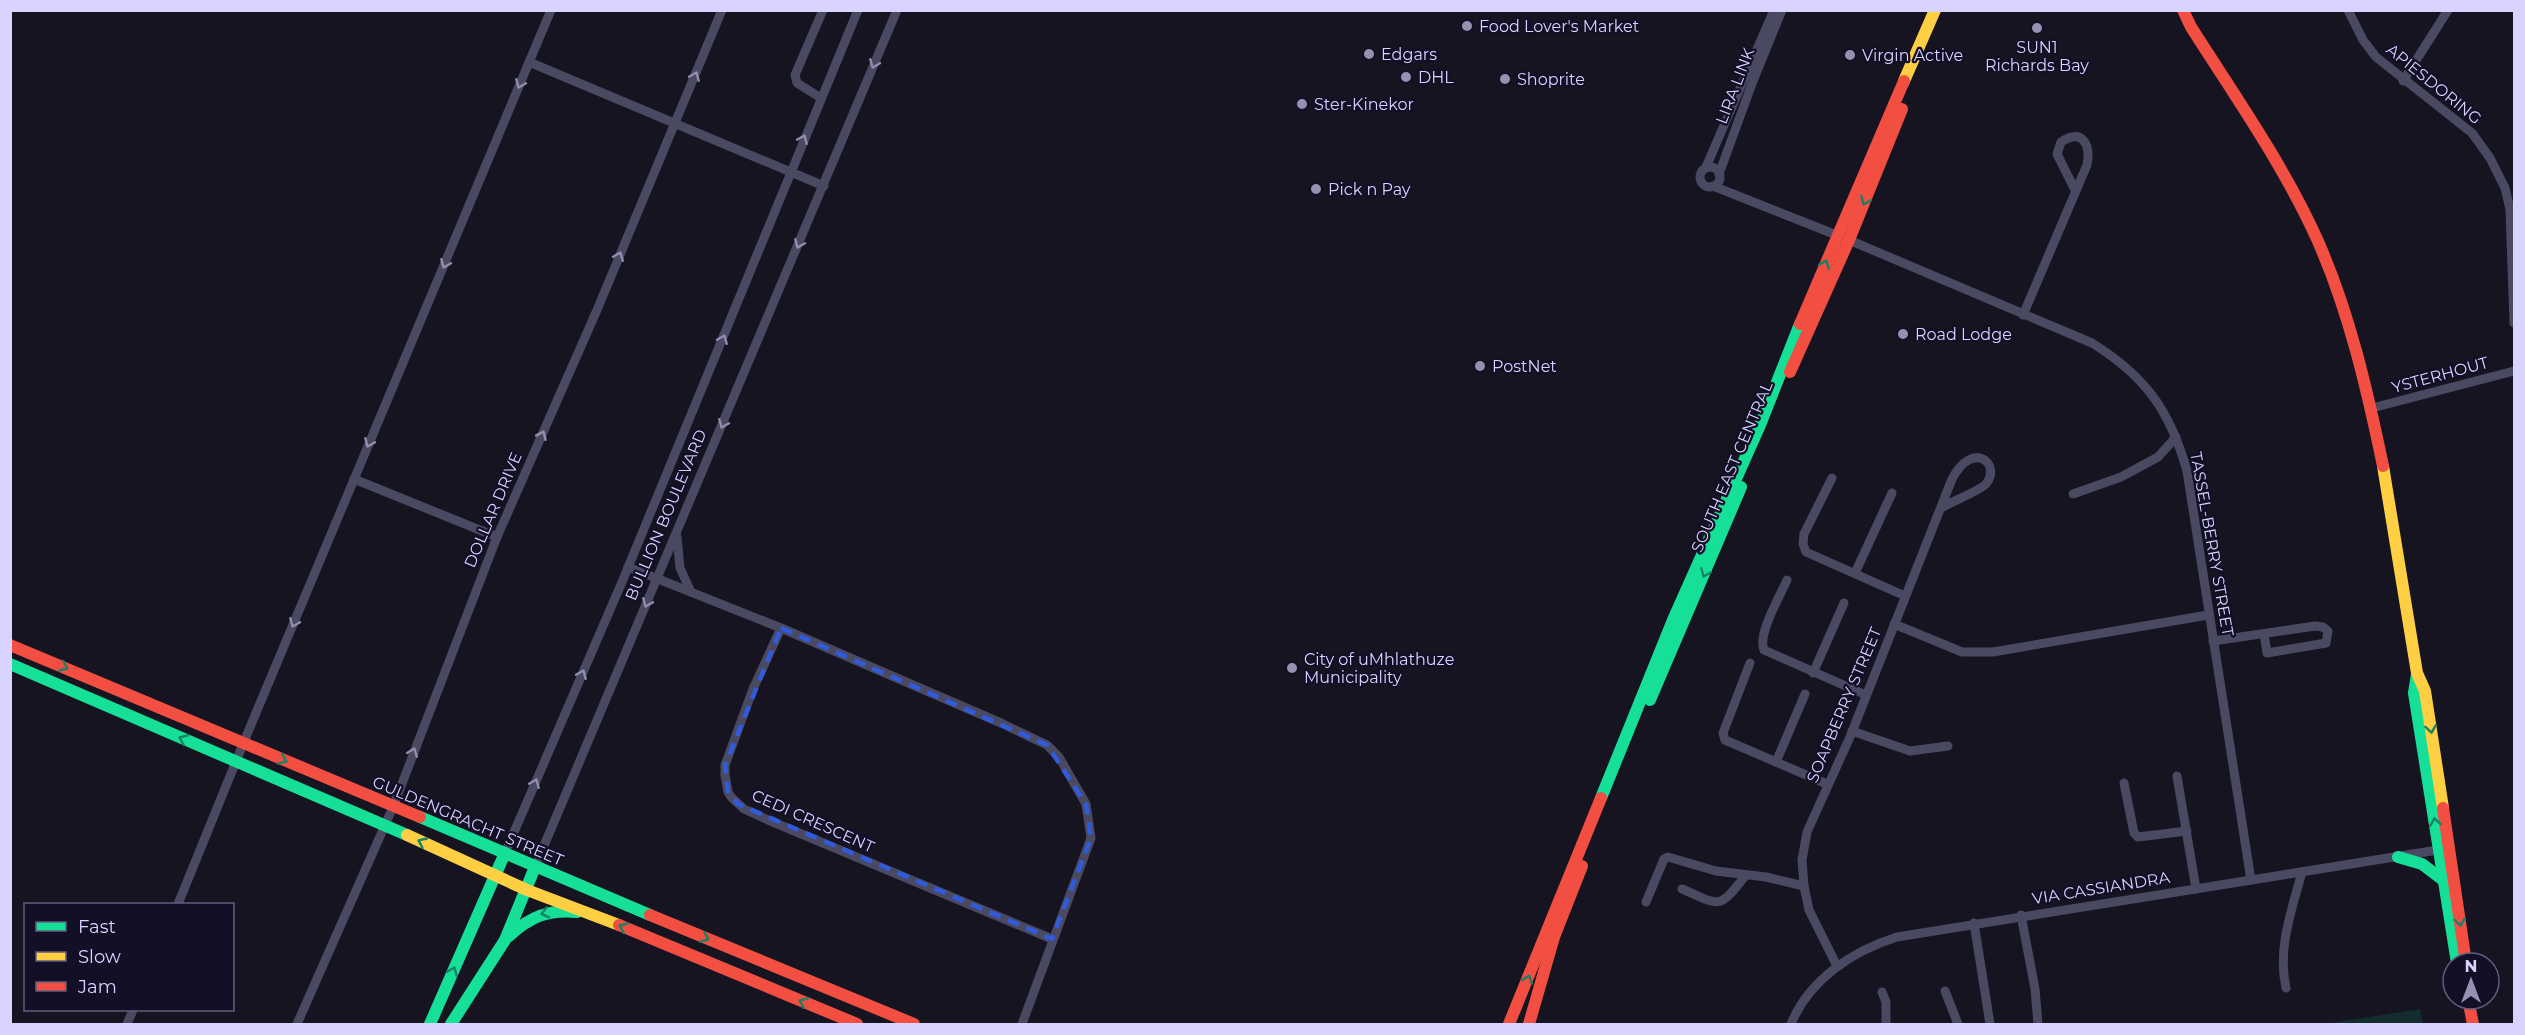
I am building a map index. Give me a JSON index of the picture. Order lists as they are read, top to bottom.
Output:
{
  "streets": {
    "street": [
      "APIESDORING",
      "LIRA LINK",
      "YSTERHOUT",
      "SOUTH EAST CENTRAL",
      "DOLLAR DRIVE",
      "BULLION BOULEVARD",
      "TASSEL-BERRY STREET",
      "SOAPBERRY STREET",
      "GULDENGRACHT STREET",
      "CEDI CRESCENT",
      "VIA CASSIANDRA"
    ]
  },
  "crossings": [
    ["SOUTH EAST CENTRAL", "TASSEL-BERRY STREET"],
    ["DOLLAR DRIVE", "GULDENGRACHT STREET"],
    ["BULLION BOULEVARD", "GULDENGRACHT STREET"],
    ["TASSEL-BERRY STREET", "SOAPBERRY STREET"],
    ["TASSEL-BERRY STREET", "VIA CASSIANDRA"],
    ["SOAPBERRY STREET", "VIA CASSIANDRA"]
  ],
  "one_way": ["DOLLAR DRIVE"],
  "places": [
    "Food Lover's Market",
    "SUN1 Richards Bay",
    "Edgars",
    "Virgin Active",
    "DHL",
    "Shoprite",
    "Ster-Kinekor",
    "Pick n Pay",
    "Road Lodge",
    "PostNet",
    "City of uMhlathuze Municipality"
  ],
  "legend": ["Fast", "Slow", "Jam"],
  "north": "top"
}
